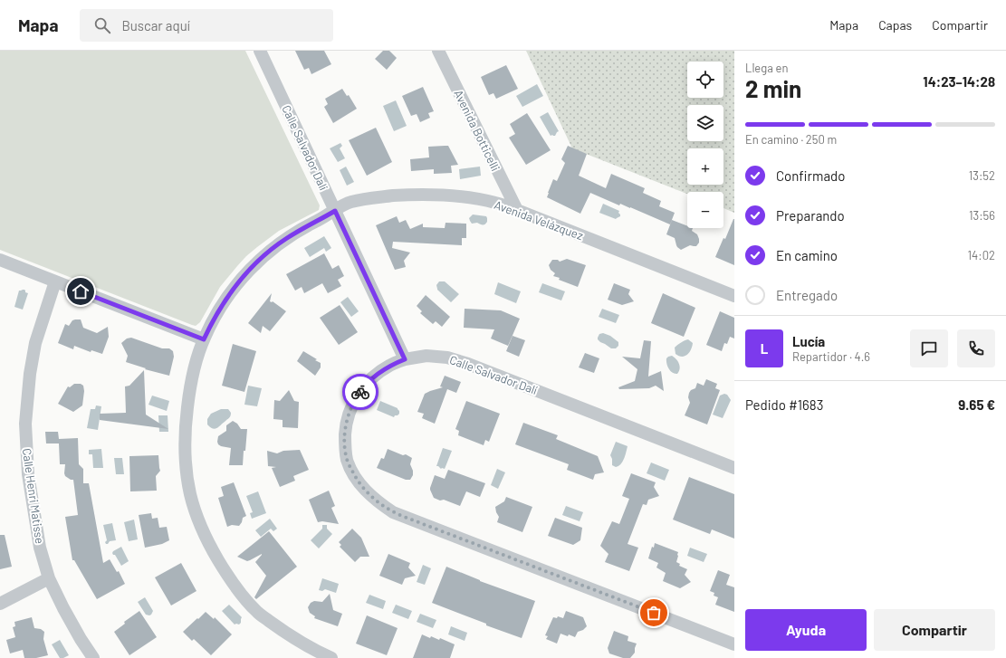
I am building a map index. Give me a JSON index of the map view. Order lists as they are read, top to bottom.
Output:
{
  "streets": {
    "street": [
      "Avenida Botticelli",
      "Calle Salvador Dalí",
      "Avenida Velázquez",
      "Calle Henri Matisse"
    ]
  },
  "crossings": [
    ["Avenida Botticelli", "Avenida Velázquez"],
    ["Calle Salvador Dalí", "Avenida Velázquez"]
  ],
  "page": {
    "header": "Mapa",
    "search": "Buscar aquí",
    "nav": ["Mapa", "Capas", "Compartir"],
    "heading": ["2 min", "Llega en", "14:23–14:28"],
    "panel": [
      "Lucía",
      "Repartidor · 4.6",
      "Pedido #1683",
      "9.65 €"
    ],
    "map_buttons": ["+", "−"],
    "bar": "En camino · 250 m",
    "list": [
      ["Confirmado", "13:52"],
      ["Preparando", "13:56"],
      ["En camino", "14:02"],
      "Entregado"
    ],
    "round": "L",
    "buttons": ["Ayuda", "Compartir"]
  }
}
